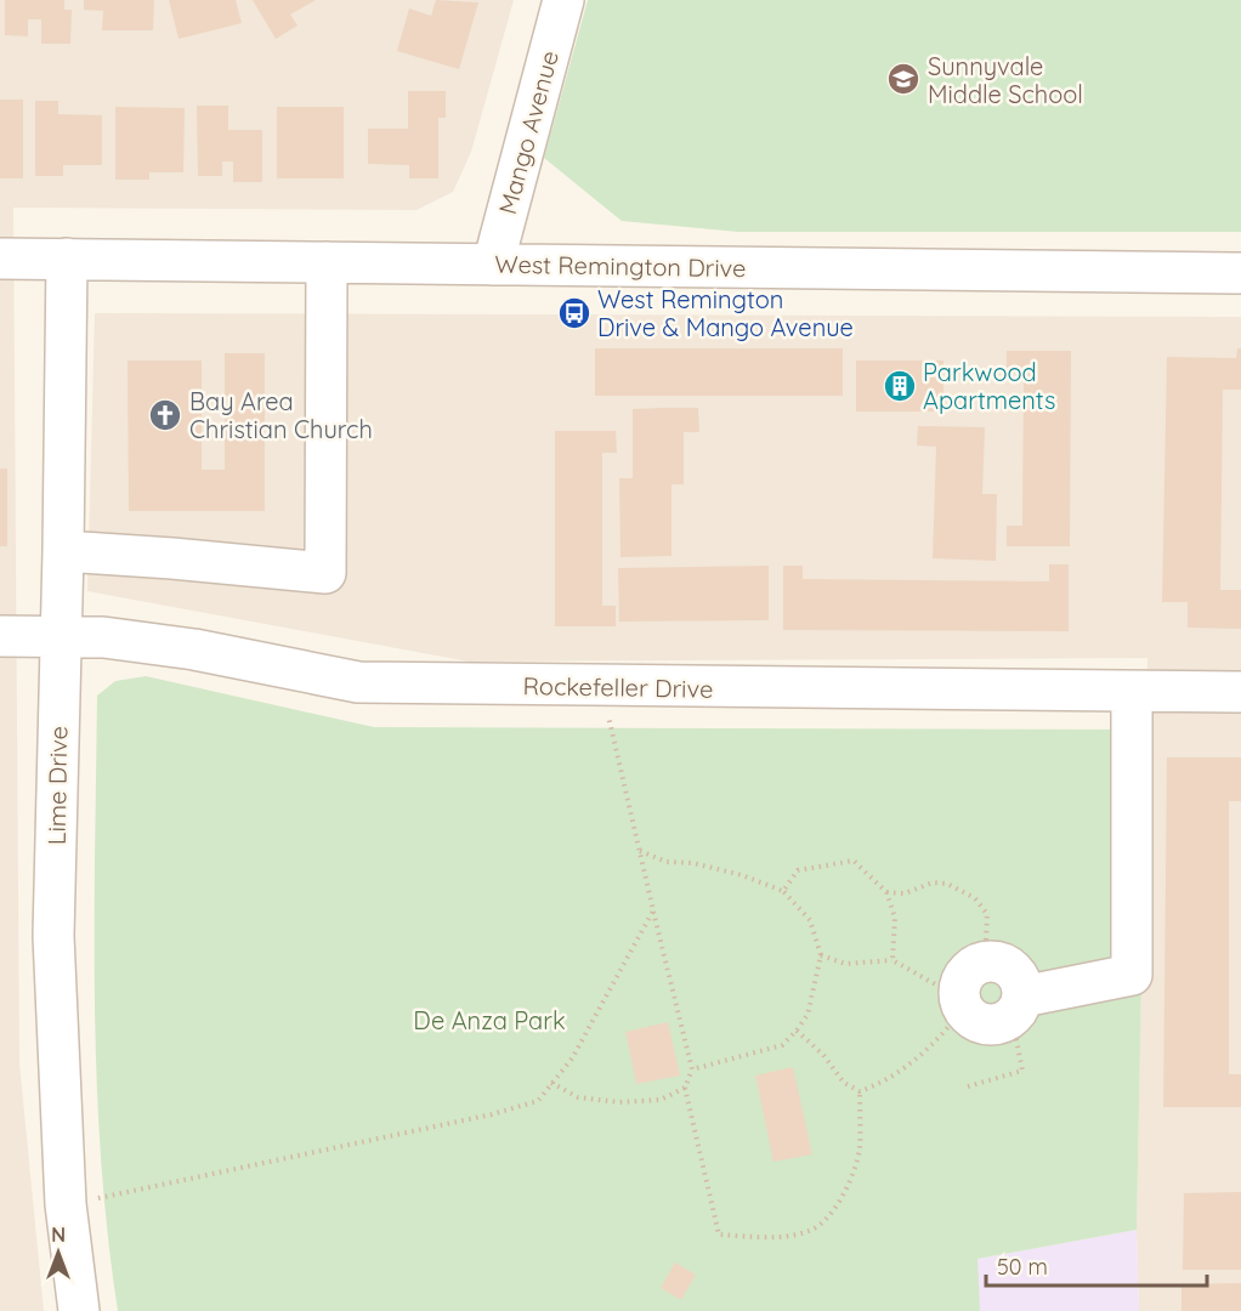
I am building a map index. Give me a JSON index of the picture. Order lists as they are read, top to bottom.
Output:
{
  "streets": {
    "street": [
      "Mango Avenue",
      "West Remington Drive",
      "Rockefeller Drive",
      "Lime Drive"
    ]
  },
  "crossings": [
    ["Mango Avenue", "West Remington Drive"],
    ["West Remington Drive", "Lime Drive"],
    ["Rockefeller Drive", "Lime Drive"]
  ],
  "parks": ["De Anza Park"],
  "places": {
    "school or university": ["Sunnyvale Middle School"],
    "bus stop": ["West Remington Drive & Mango Avenue"],
    "building": ["Parkwood Apartments"],
    "church": ["Bay Area Christian Church"]
  },
  "scale_bar": "50 m",
  "north": "top"
}
